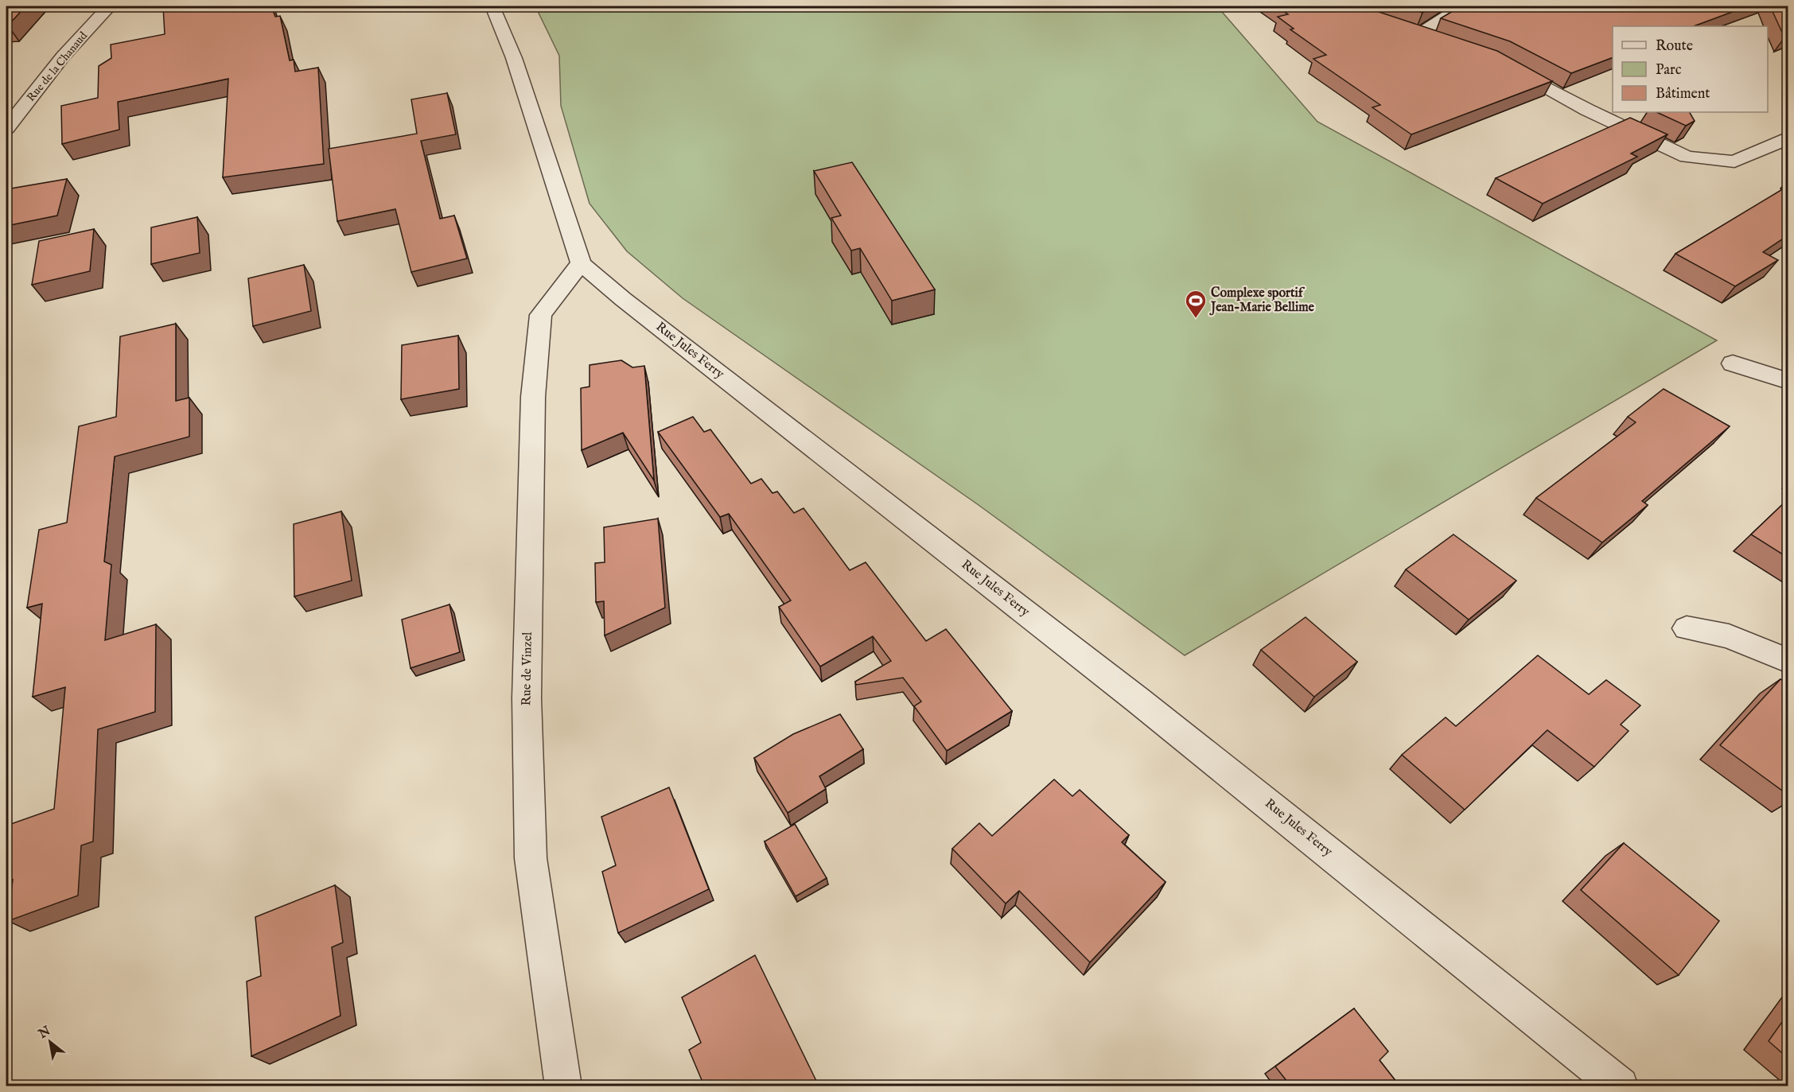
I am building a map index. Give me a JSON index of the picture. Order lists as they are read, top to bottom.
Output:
{
  "streets": {
    "street": ["Rue de la Chanaud", "Rue Jules Ferry", "Rue de Vinzel"]
  },
  "crossings": [
    ["Rue Jules Ferry", "Rue de Vinzel"]
  ],
  "places": {
    "sports": ["Complexe sportif Jean-Marie Bellime"]
  },
  "legend": ["Route", "Parc", "Bâtiment"],
  "north": "top left"
}
